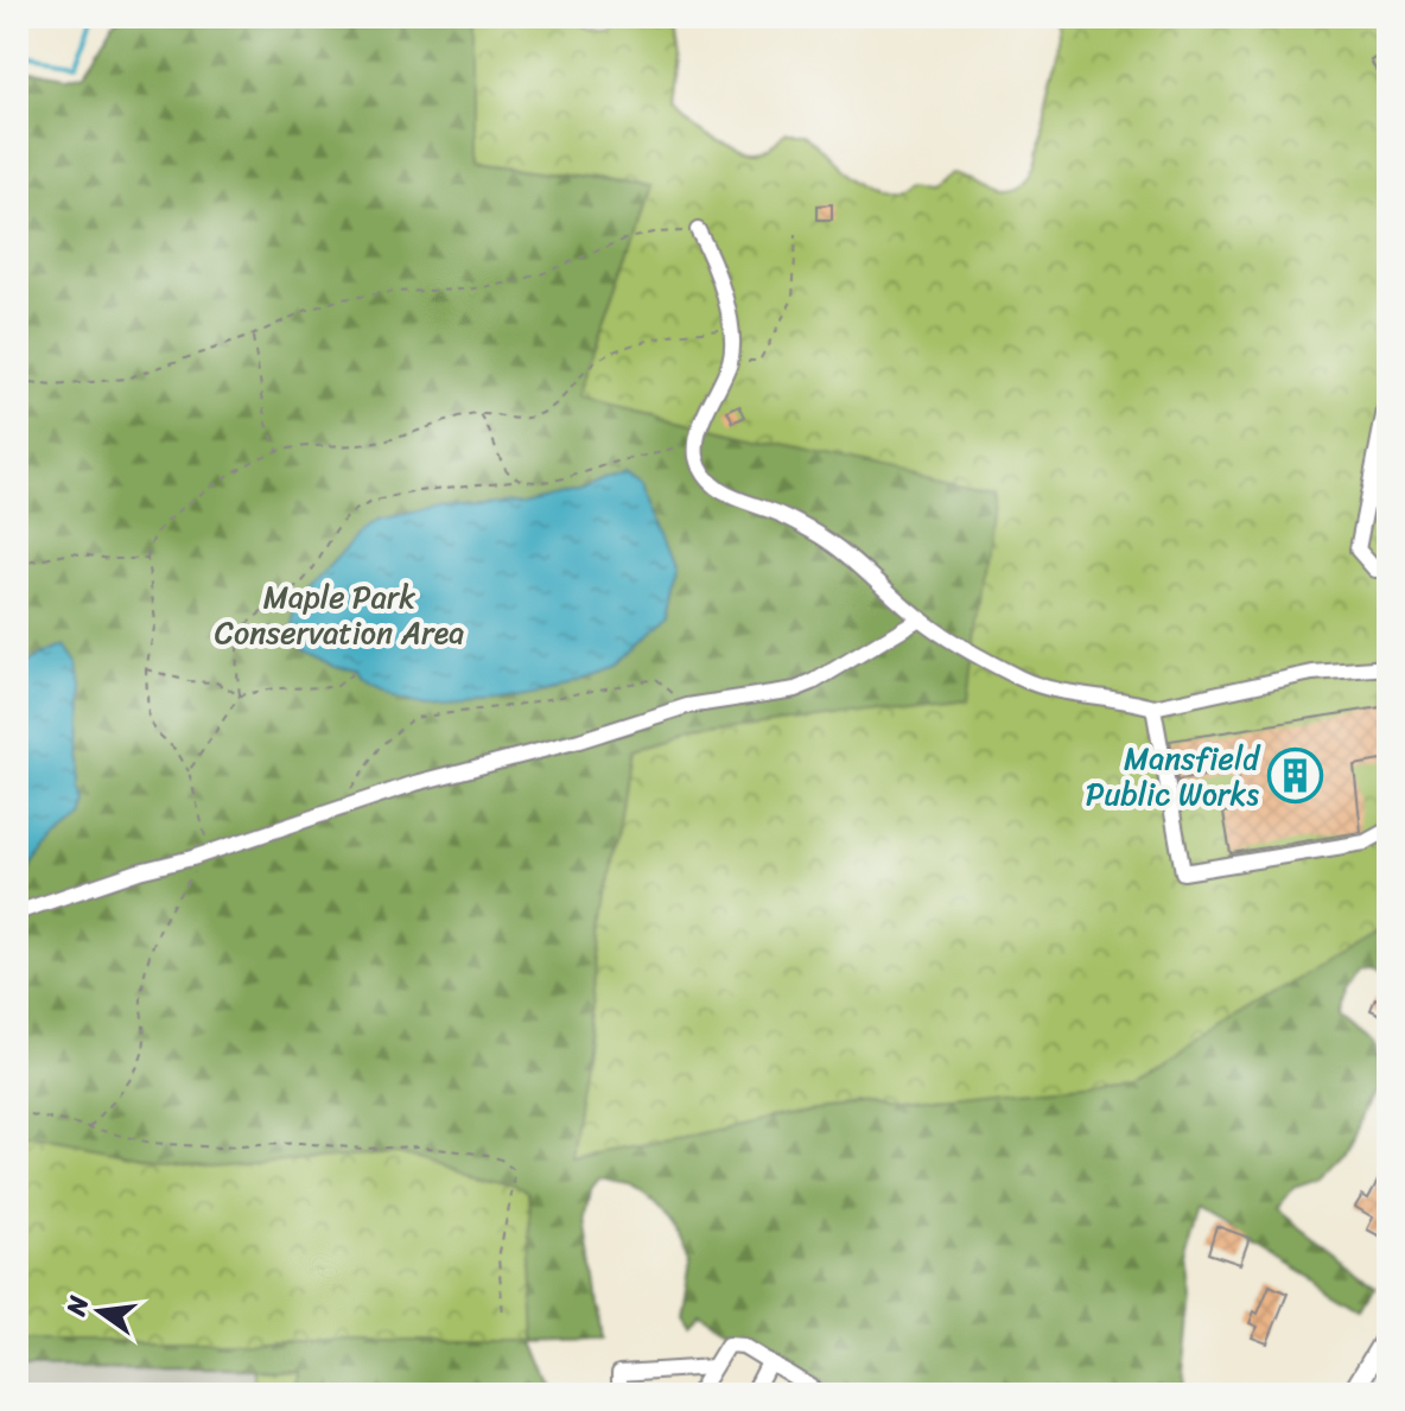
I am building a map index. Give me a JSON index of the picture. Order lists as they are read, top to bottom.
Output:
{
  "parks": ["Maple Park Conservation Area"],
  "places": {
    "building": ["Mansfield Public Works"]
  },
  "north": "left"
}
